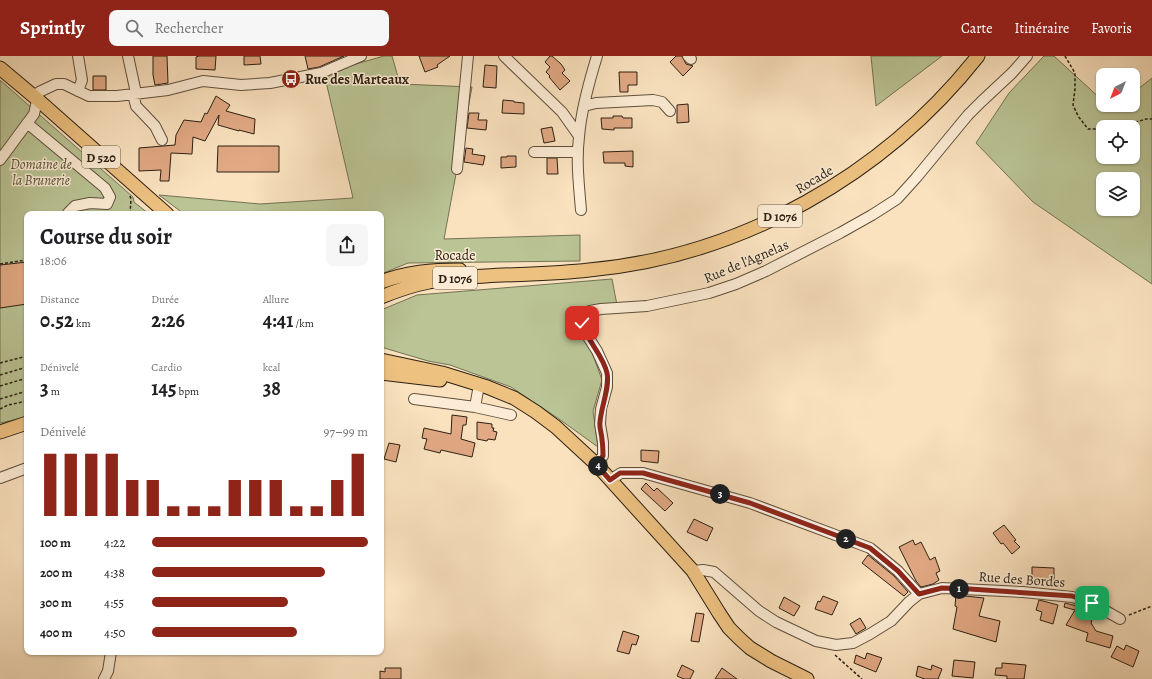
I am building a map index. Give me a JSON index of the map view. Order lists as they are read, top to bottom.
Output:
{
  "streets": {
    "main road": ["D 520", "Rocade", "D 1076"],
    "street": ["Rue de l'Agnelas", "Rue des Bordes"]
  },
  "parks": ["Domaine de la Brunerie"],
  "places": {
    "bus stop": ["Rue des Marteaux"]
  },
  "north": "bottom left",
  "page": {
    "header": "Sprintly",
    "search": "Rechercher",
    "nav": ["Carte", "Itinéraire", "Favoris"],
    "heading": ["Course du soir", "18:06"],
    "stats": [
      ["Distance", "0.52 km"],
      ["Durée", "2:26"],
      ["Allure", "4:41 /km"],
      ["Dénivelé", "3 m"],
      ["Cardio", "145 bpm"],
      ["kcal", "38"]
    ],
    "chart": ["Dénivelé", "97–99 m"],
    "pins": [
      "4",
      "3",
      "2",
      "1"
    ],
    "list": [
      {
        "name": "100 m",
        "note": "4:22"
      },
      {
        "name": "200 m",
        "note": "4:38"
      },
      {
        "name": "300 m",
        "note": "4:55"
      },
      {
        "name": "400 m",
        "note": "4:50"
      }
    ]
  }
}
